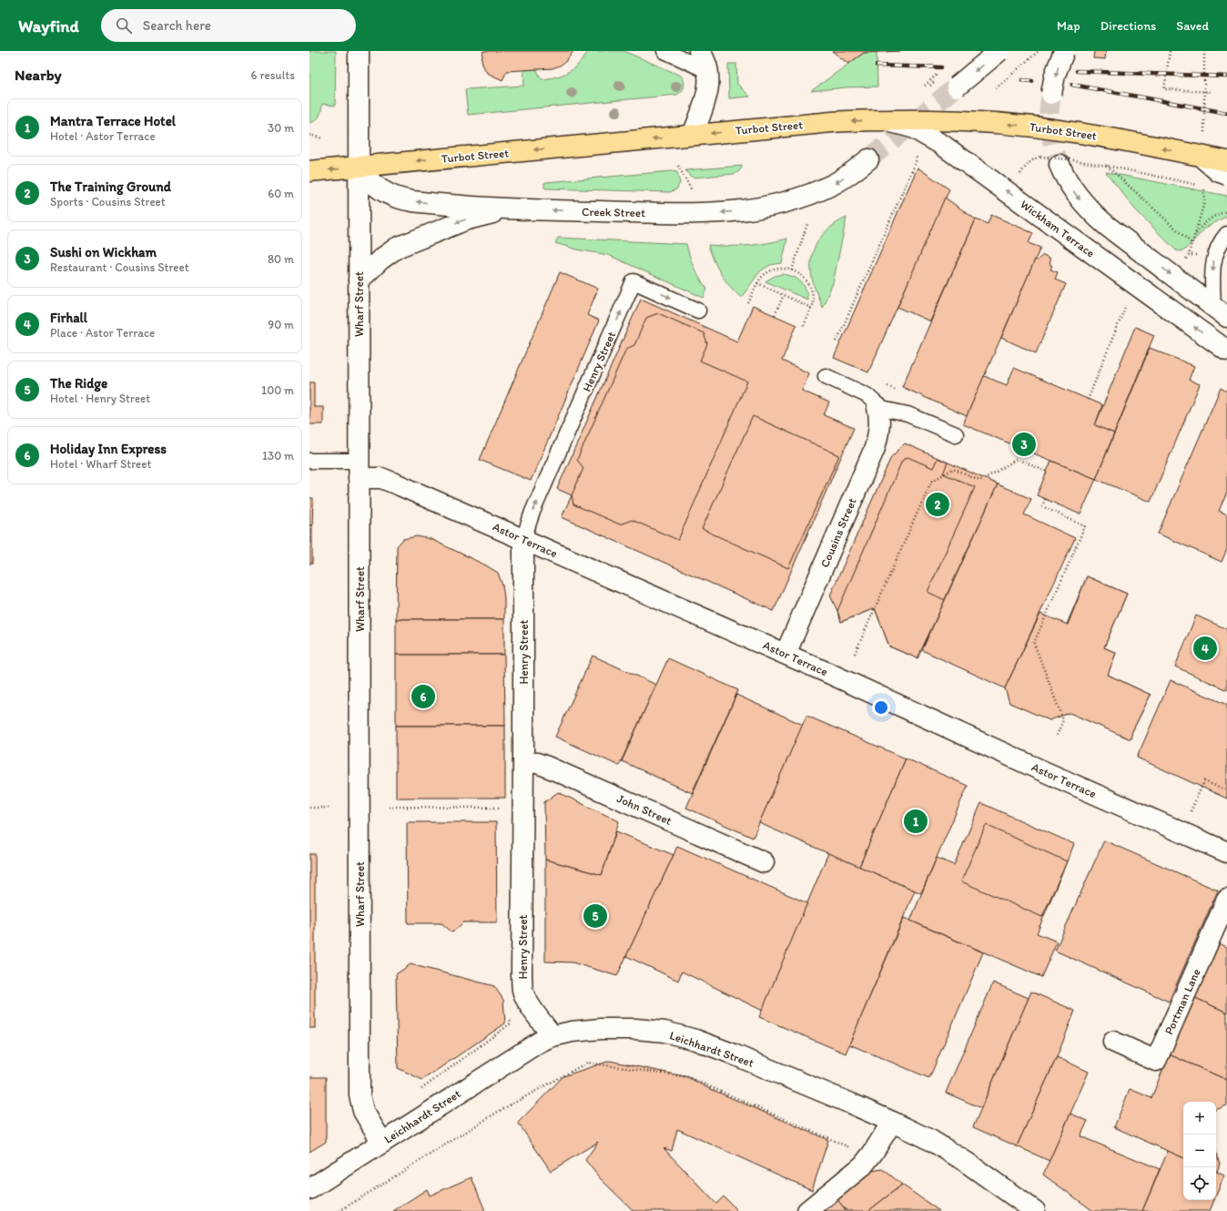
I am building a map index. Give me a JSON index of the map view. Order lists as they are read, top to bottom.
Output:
{
  "streets": {
    "main road": ["Turbot Street"],
    "street": [
      "Creek Street",
      "Wickham Terrace",
      "Wharf Street",
      "Henry Street",
      "Cousins Street",
      "Astor Terrace",
      "John Street",
      "Portman Lane",
      "Leichhardt Street"
    ]
  },
  "crossings": [
    ["Turbot Street", "Creek Street"],
    ["Turbot Street", "Wickham Terrace"],
    ["Turbot Street", "Wharf Street"],
    ["Creek Street", "Wharf Street"],
    ["Wharf Street", "Astor Terrace"],
    ["Wharf Street", "Leichhardt Street"],
    ["Henry Street", "Astor Terrace"],
    ["Henry Street", "John Street"],
    ["Henry Street", "Leichhardt Street"],
    ["Cousins Street", "Astor Terrace"]
  ],
  "one_way": ["Turbot Street"],
  "page": {
    "header": "Wayfind",
    "search": "Search here",
    "nav": ["Map", "Directions", "Saved"],
    "heading": ["Nearby", "6 results"],
    "list": [
      {
        "mark": "1",
        "name": "Mantra Terrace Hotel",
        "note": "Hotel · Astor Terrace",
        "value": "30 m"
      },
      {
        "mark": "2",
        "name": "The Training Ground",
        "note": "Sports · Cousins Street",
        "value": "60 m"
      },
      {
        "mark": "3",
        "name": "Sushi on Wickham",
        "note": "Restaurant · Cousins Street",
        "value": "80 m"
      },
      {
        "mark": "4",
        "name": "Firhall",
        "note": "Place · Astor Terrace",
        "value": "90 m"
      },
      {
        "mark": "5",
        "name": "The Ridge",
        "note": "Hotel · Henry Street",
        "value": "100 m"
      },
      {
        "mark": "6",
        "name": "Holiday Inn Express",
        "note": "Hotel · Wharf Street",
        "value": "130 m"
      }
    ],
    "pins": [
      "3",
      "2",
      "4",
      "6",
      "1",
      "5"
    ],
    "map_buttons": ["+", "−"]
  }
}
